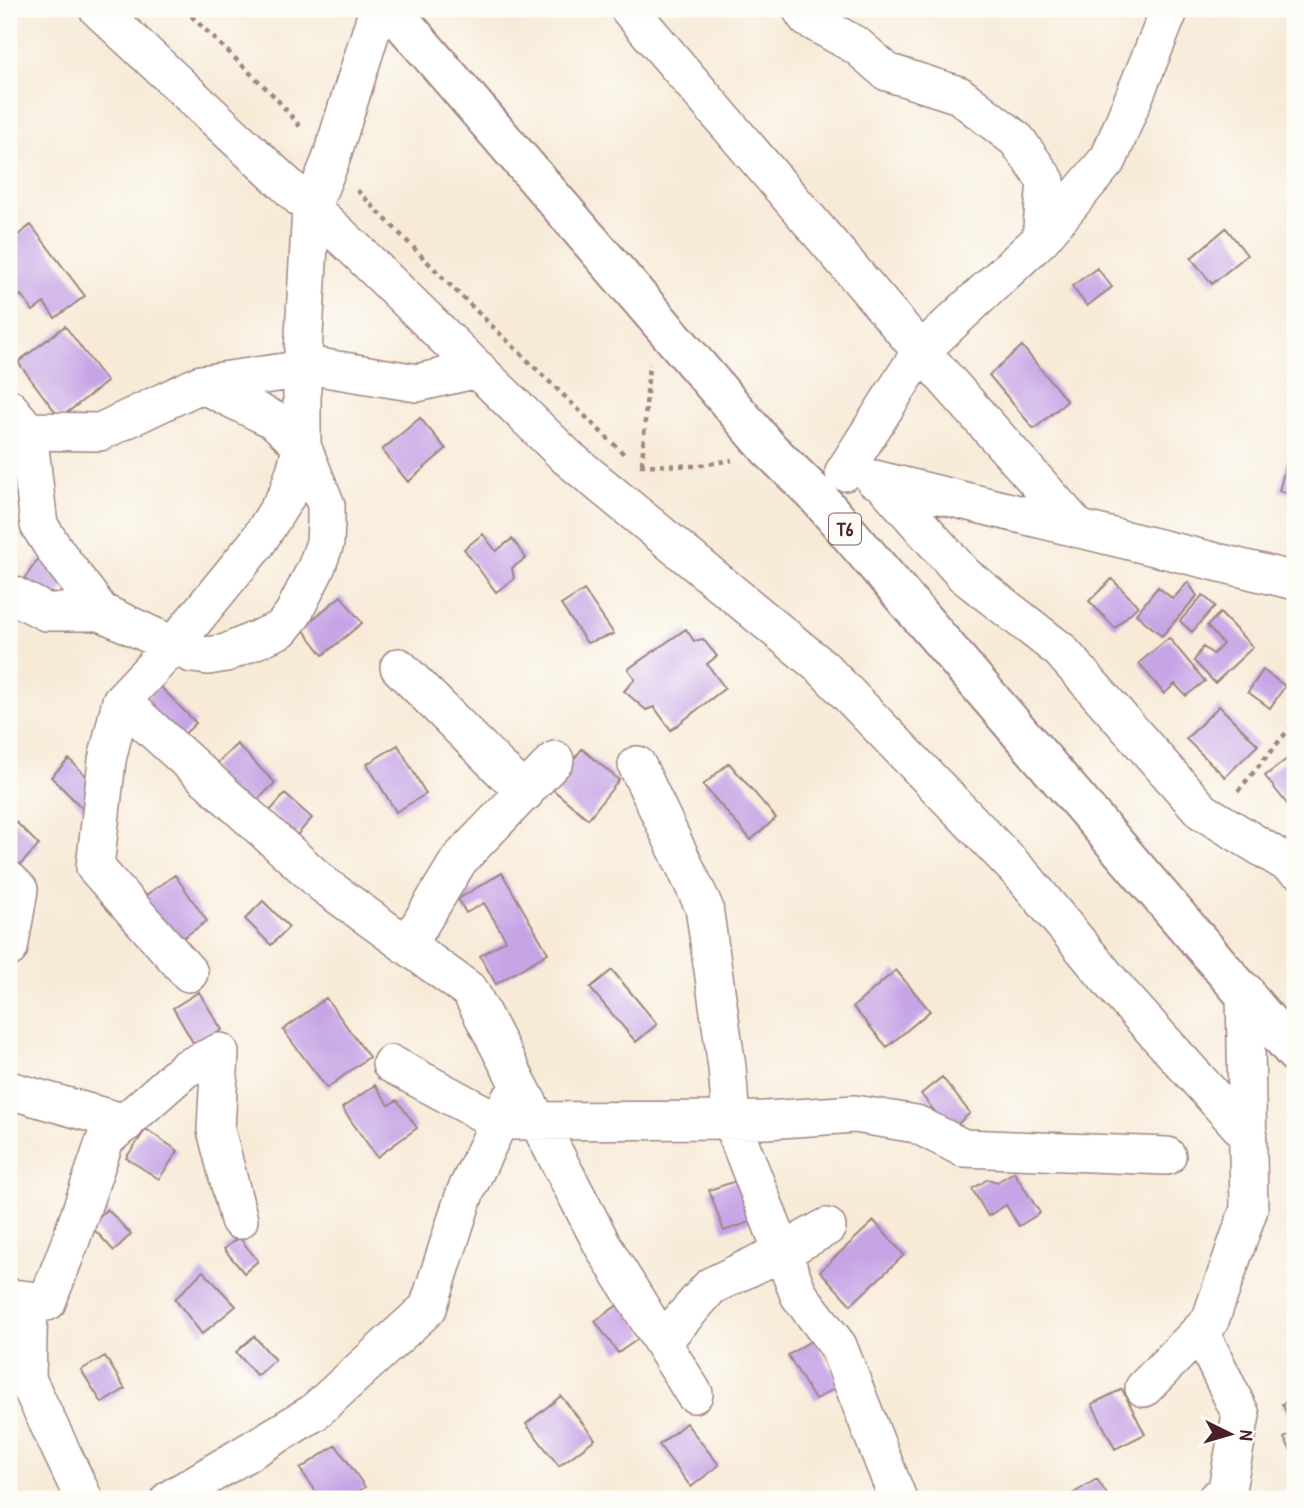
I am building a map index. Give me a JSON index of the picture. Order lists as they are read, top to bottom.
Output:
{
  "streets": {
    "highway": ["T6"]
  },
  "north": "right"
}
